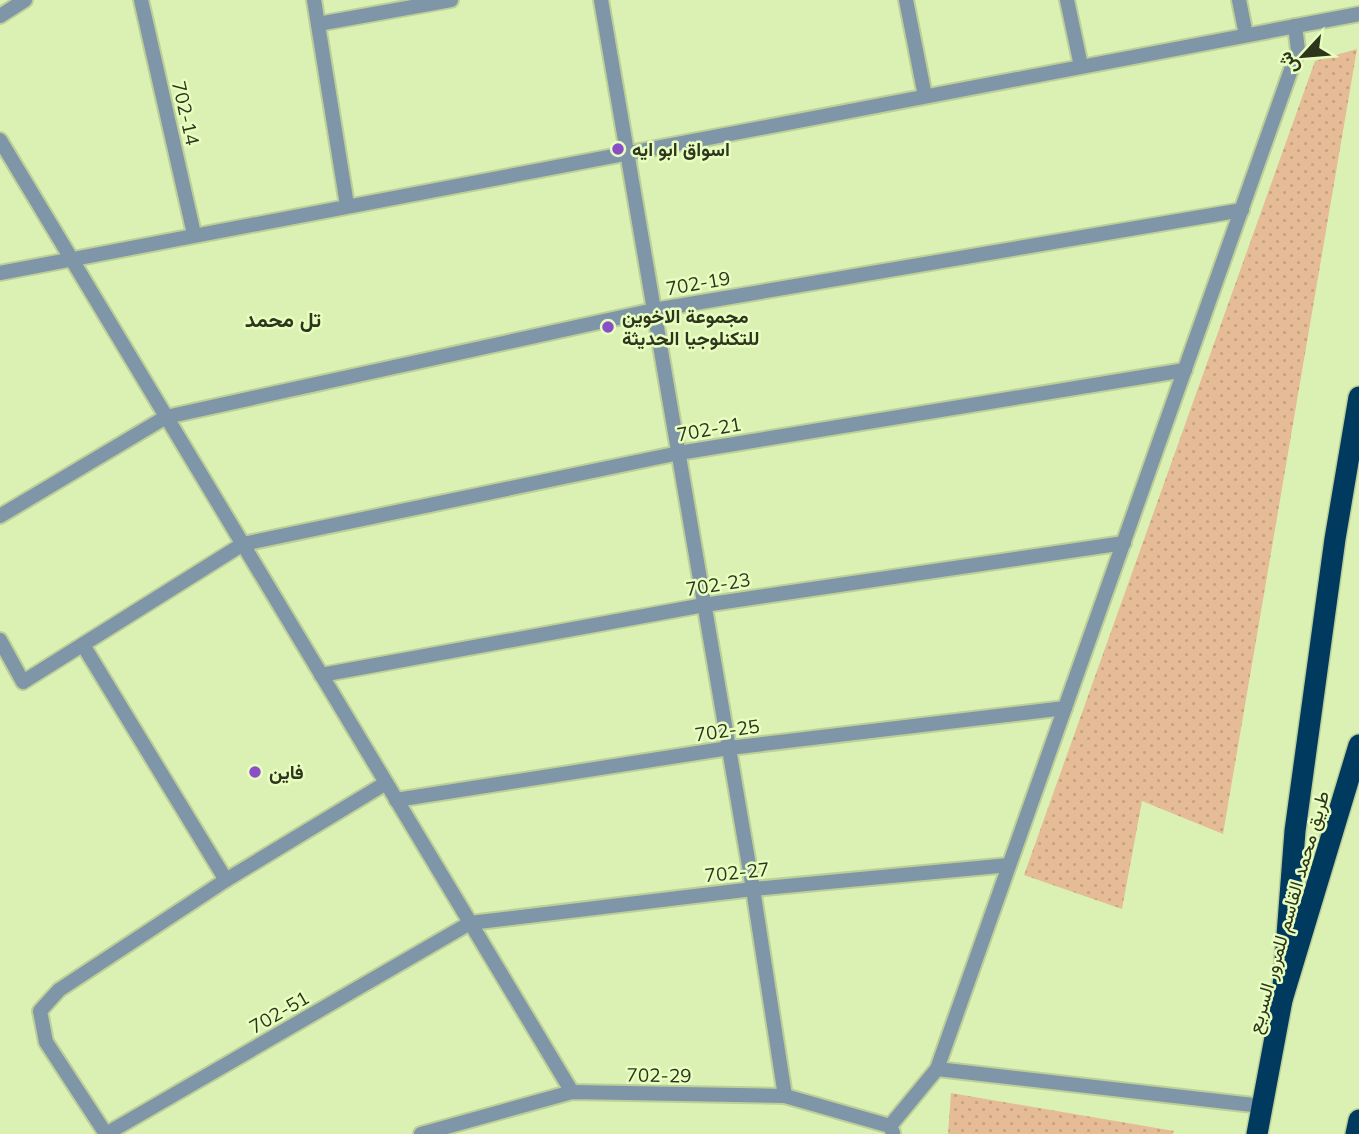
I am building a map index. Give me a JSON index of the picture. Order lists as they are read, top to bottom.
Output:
{
  "streets": {
    "highway": ["طريق محمد القاسم للمرور السريع"],
    "street": [
      "702-14",
      "702-19",
      "702-21",
      "702-23",
      "702-25",
      "702-27",
      "702-51",
      "702-29"
    ]
  },
  "crossings": [
    ["702-27", "702-51"]
  ],
  "districts": ["تل محمد"],
  "places": ["اسواق ابو ايه", "مجموعة الاخوين للتكنلوجيا الحديثة", "فاين"],
  "north": "bottom left"
}
